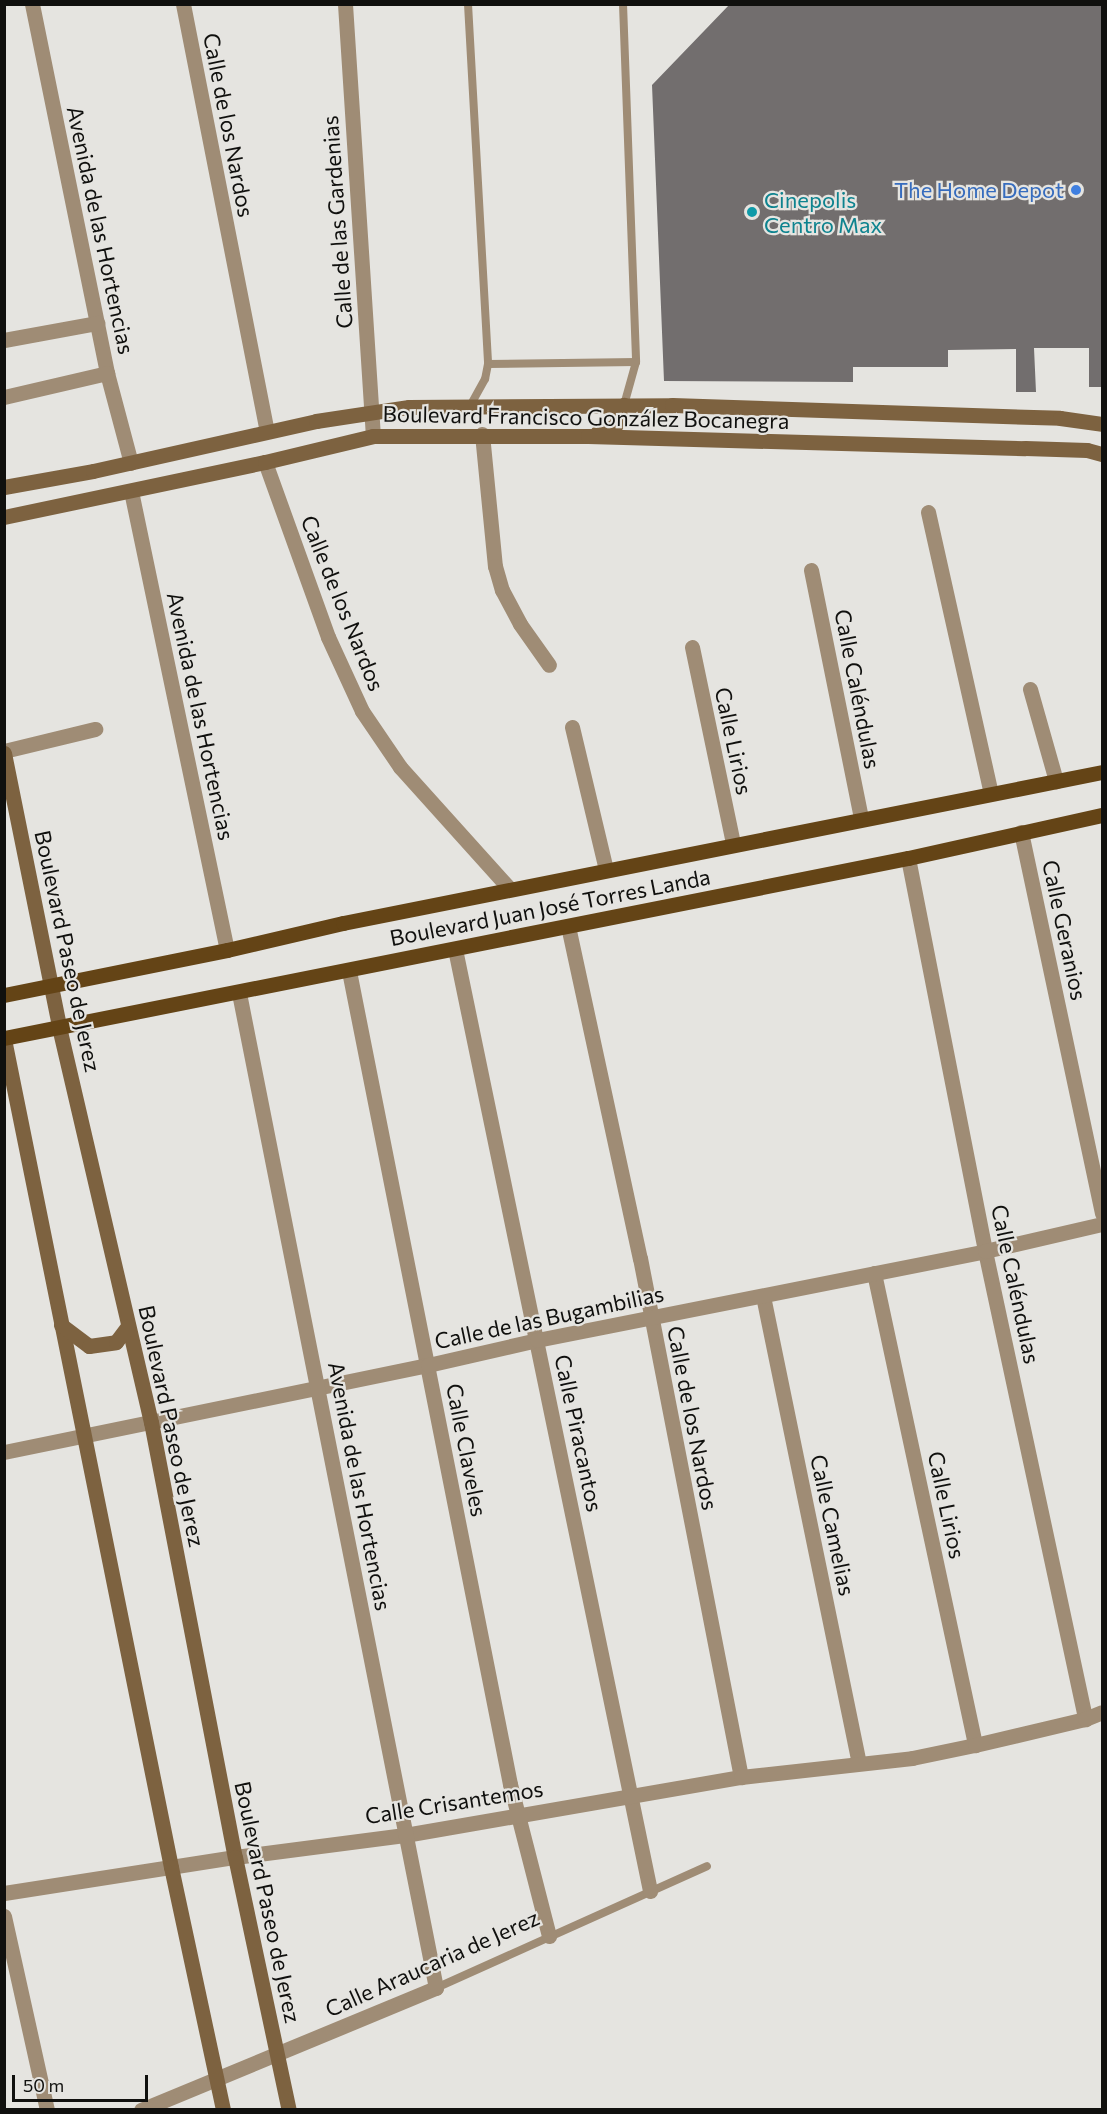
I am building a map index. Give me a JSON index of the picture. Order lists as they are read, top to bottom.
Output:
{
  "streets": {
    "main road": ["Boulevard Francisco González Bocanegra", "Boulevard Juan José Torres Landa", "Boulevard Paseo de Jerez"],
    "street": [
      "Calle de los Nardos",
      "Calle de las Gardenias",
      "Avenida de las Hortencias",
      "Calle Caléndulas",
      "Calle Lirios",
      "Calle Geranios",
      "Calle de las Bugambilias",
      "Calle Piracantos",
      "Calle Claveles",
      "Calle Camelias",
      "Calle Crisantemos",
      "Calle Araucaria de Jerez"
    ]
  },
  "crossings": [
    ["Calle de los Nardos", "Boulevard Francisco González Bocanegra"],
    ["Calle de los Nardos", "Boulevard Juan José Torres Landa"],
    ["Calle de los Nardos", "Calle de las Bugambilias"],
    ["Calle de los Nardos", "Calle Crisantemos"],
    ["Calle de las Gardenias", "Boulevard Francisco González Bocanegra"],
    ["Avenida de las Hortencias", "Boulevard Francisco González Bocanegra"],
    ["Avenida de las Hortencias", "Boulevard Juan José Torres Landa"],
    ["Avenida de las Hortencias", "Calle de las Bugambilias"],
    ["Avenida de las Hortencias", "Calle Crisantemos"],
    ["Avenida de las Hortencias", "Calle Araucaria de Jerez"],
    ["Calle Caléndulas", "Boulevard Juan José Torres Landa"],
    ["Calle Caléndulas", "Calle de las Bugambilias"],
    ["Calle Lirios", "Boulevard Juan José Torres Landa"],
    ["Calle Lirios", "Calle de las Bugambilias"],
    ["Calle Lirios", "Calle Crisantemos"],
    ["Boulevard Juan José Torres Landa", "Calle Geranios"],
    ["Boulevard Juan José Torres Landa", "Boulevard Paseo de Jerez"],
    ["Boulevard Juan José Torres Landa", "Calle Piracantos"],
    ["Boulevard Juan José Torres Landa", "Calle Claveles"],
    ["Boulevard Paseo de Jerez", "Calle de las Bugambilias"],
    ["Boulevard Paseo de Jerez", "Calle Crisantemos"],
    ["Boulevard Paseo de Jerez", "Calle Araucaria de Jerez"],
    ["Calle de las Bugambilias", "Calle Piracantos"],
    ["Calle de las Bugambilias", "Calle Claveles"],
    ["Calle de las Bugambilias", "Calle Camelias"],
    ["Calle Piracantos", "Calle Crisantemos"],
    ["Calle Piracantos", "Calle Araucaria de Jerez"],
    ["Calle Claveles", "Calle Crisantemos"],
    ["Calle Claveles", "Calle Araucaria de Jerez"],
    ["Calle Camelias", "Calle Crisantemos"]
  ],
  "places": ["The Home Depot", "Cinepolis Centro Max"],
  "scale_bar": "50 m"
}
